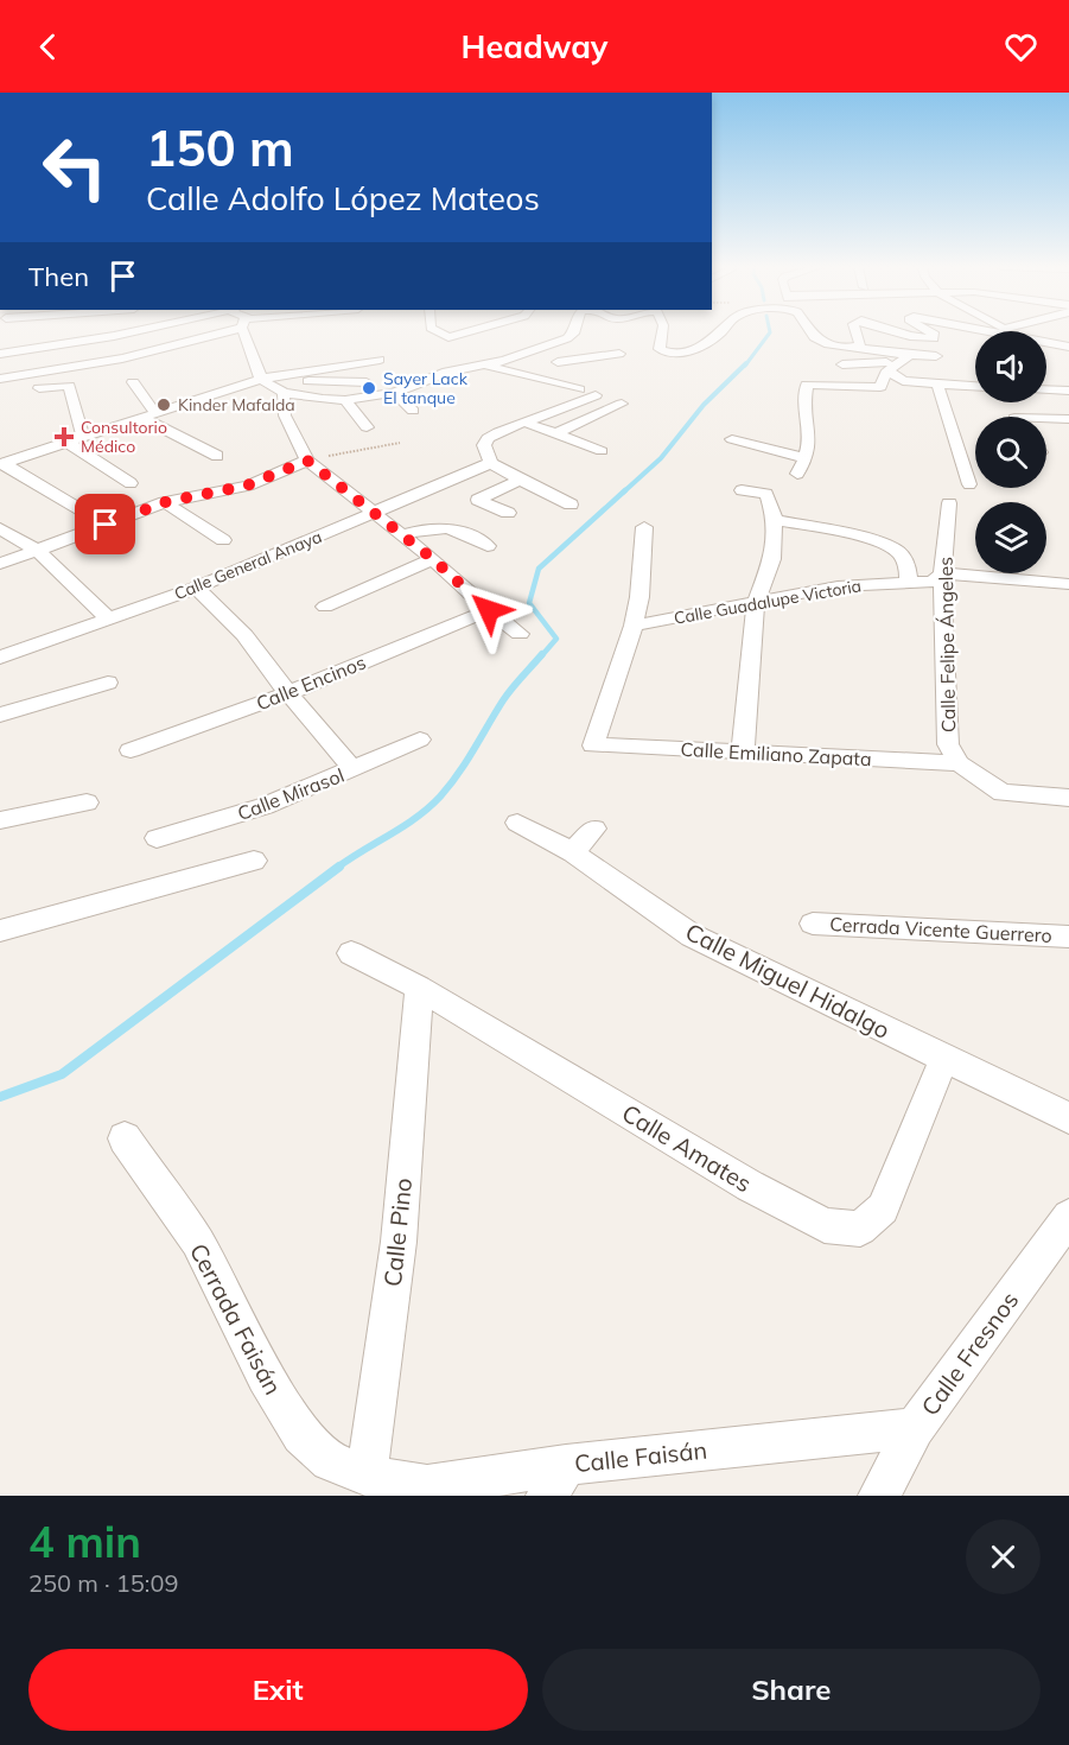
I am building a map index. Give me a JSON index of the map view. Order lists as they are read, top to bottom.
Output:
{
  "streets": {
    "street": [
      "Calle General Anaya",
      "Calle Guadalupe Victoria",
      "Calle Felipe Ángeles",
      "Calle Encinos",
      "Calle Emiliano Zapata",
      "Calle Mirasol",
      "Cerrada Vicente Guerrero",
      "Calle Miguel Hidalgo",
      "Calle Amates",
      "Calle Pino",
      "Cerrada Faisán",
      "Calle Fresnos",
      "Calle Faisán"
    ]
  },
  "crossings": [
    ["Calle Guadalupe Victoria", "Calle Felipe Ángeles"],
    ["Calle Guadalupe Victoria", "Calle Emiliano Zapata"],
    ["Calle Felipe Ángeles", "Calle Emiliano Zapata"],
    ["Calle Miguel Hidalgo", "Calle Amates"],
    ["Calle Amates", "Calle Pino"],
    ["Calle Pino", "Cerrada Faisán"],
    ["Calle Pino", "Calle Faisán"],
    ["Cerrada Faisán", "Calle Faisán"],
    ["Calle Fresnos", "Calle Faisán"]
  ],
  "places": {
    "other": ["Sayer Lack El tanque", "Kinder Mafalda"],
    "health": ["Consultorio Médico"]
  },
  "page": {
    "header": "Headway",
    "turn": ["150 m", "Calle Adolfo López Mateos"],
    "then": "Then",
    "heading": ["4 min", "250 m · 15:09"],
    "buttons": ["Exit", "Share"]
  }
}
